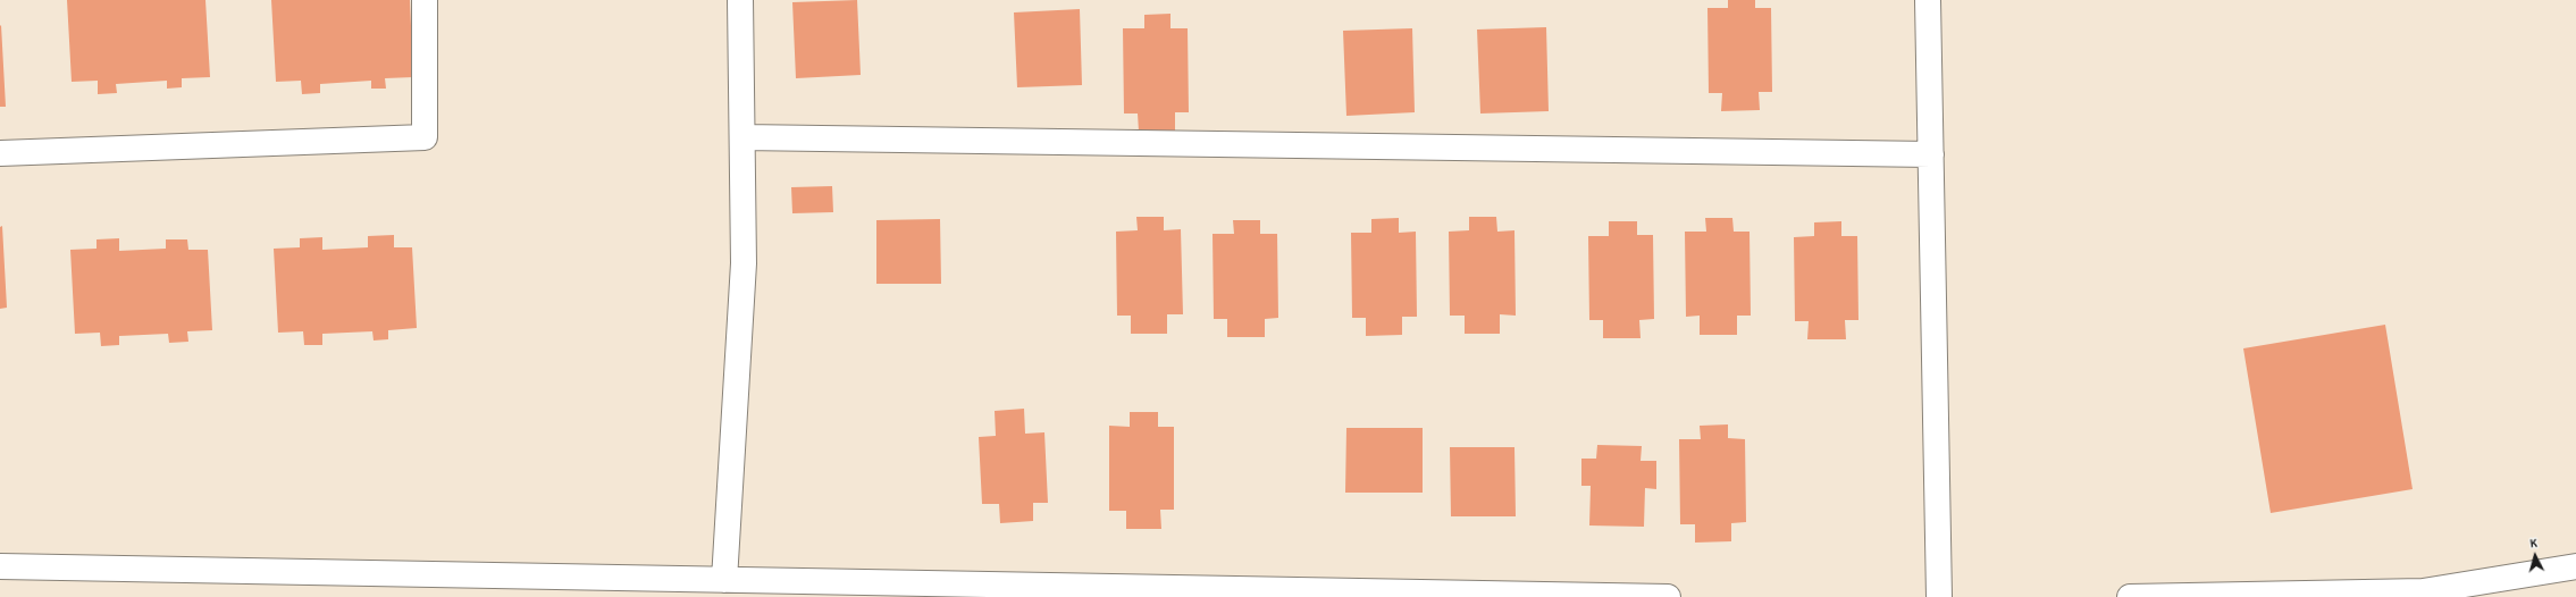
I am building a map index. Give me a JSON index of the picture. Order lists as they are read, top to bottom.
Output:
{
  "north": "top"
}
